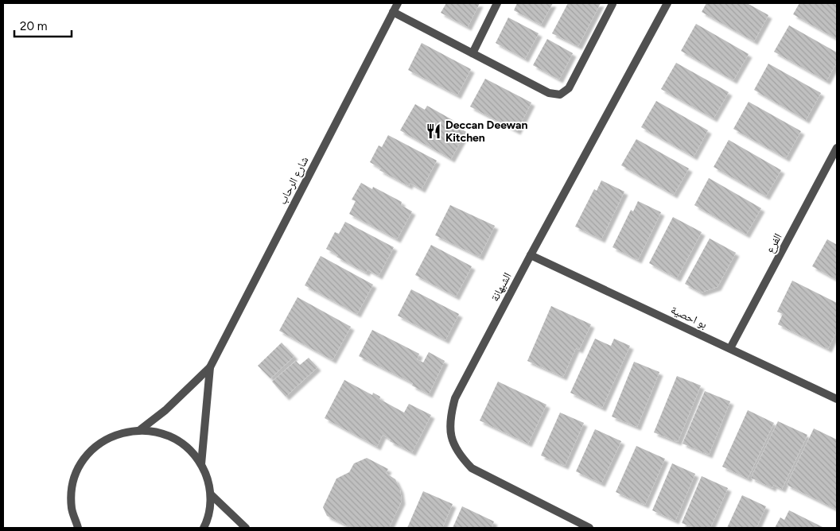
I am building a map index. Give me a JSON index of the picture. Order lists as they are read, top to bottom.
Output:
{
  "streets": {
    "street": [
      "شارع الرحاب",
      "الفرع",
      "الشبهانة",
      "بو احصية"
    ]
  },
  "crossings": [
    ["الفرع", "بو احصية"],
    ["الشبهانة", "بو احصية"]
  ],
  "places": {
    "restaurant": ["Deccan Deewan Kitchen"]
  },
  "scale_bar": "20 m"
}
